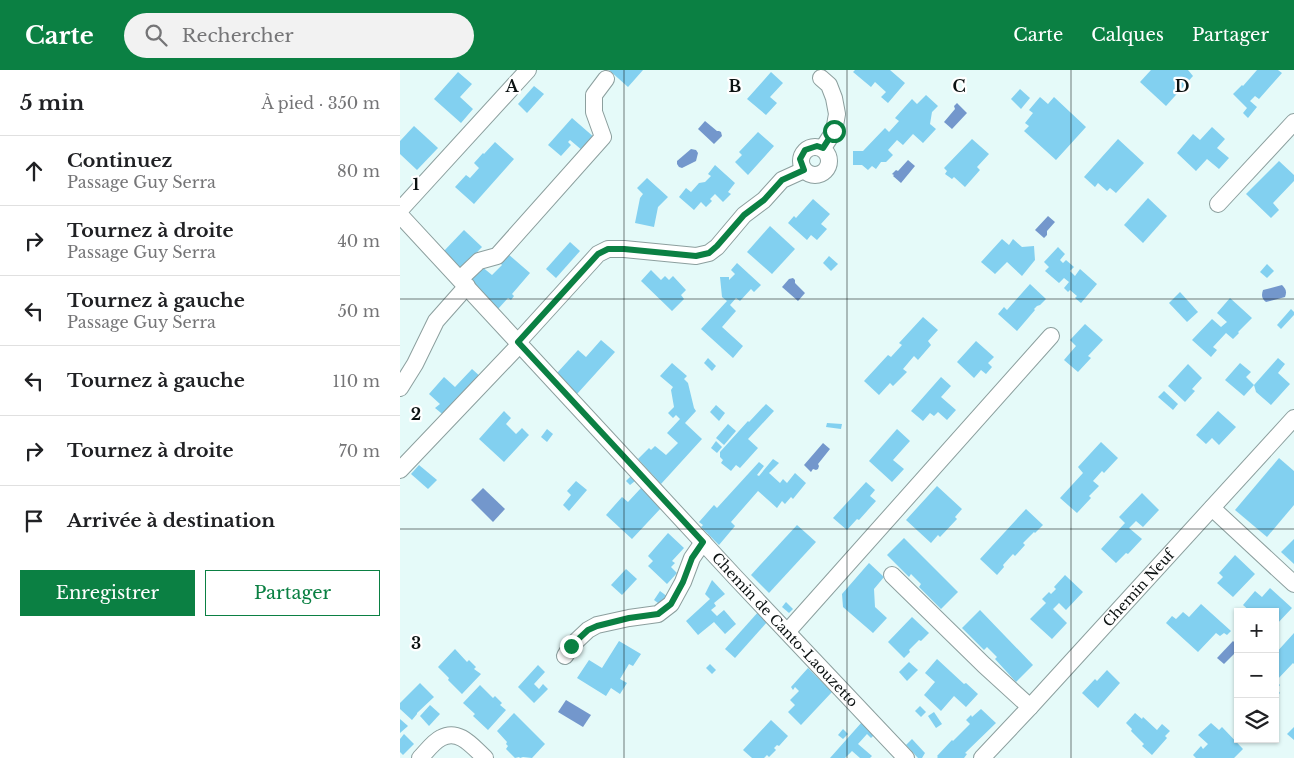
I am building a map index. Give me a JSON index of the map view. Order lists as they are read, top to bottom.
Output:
{
  "streets": {
    "street": ["Chemin Neuf", "Chemin de Canto-Laouzetto"]
  },
  "page": {
    "header": "Carte",
    "search": "Rechercher",
    "nav": ["Carte", "Calques", "Partager"],
    "heading": ["5 min", "À pied · 350 m"],
    "list": [
      ["Continuez", "Passage Guy Serra", "80 m"],
      ["Tournez à droite", "Passage Guy Serra", "40 m"],
      ["Tournez à gauche", "Passage Guy Serra", "50 m"],
      ["Tournez à gauche", "110 m"],
      ["Tournez à droite", "70 m"],
      "Arrivée à destination"
    ],
    "buttons": ["Enregistrer", "Partager"],
    "map_buttons": ["+", "−"]
  },
  "grid": {
    "columns": [
      "A",
      "B",
      "C",
      "D"
    ],
    "rows": ["1", "2", "3"]
  }
}
